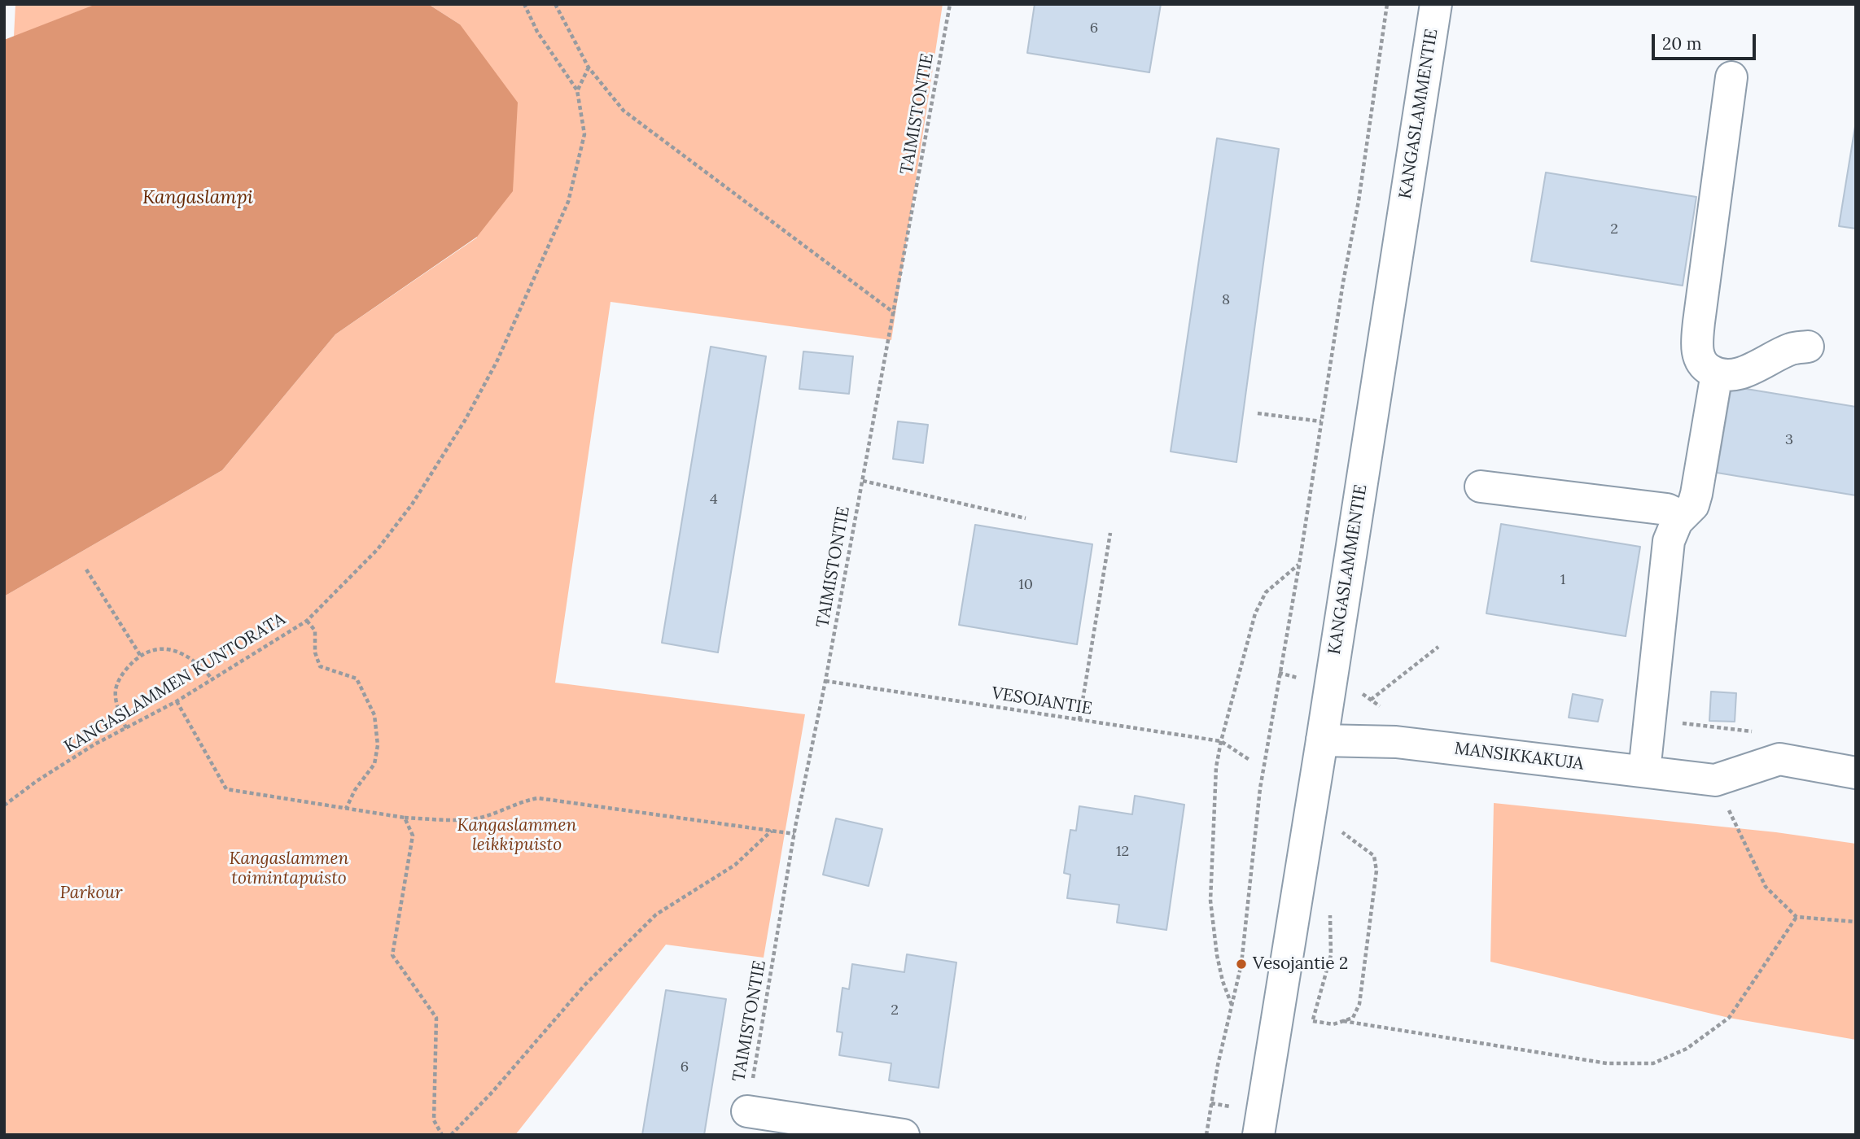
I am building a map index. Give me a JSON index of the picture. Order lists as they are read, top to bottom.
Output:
{
  "streets": {
    "street": ["KANGASLAMMENTIE", "MANSIKKAKUJA"],
    "path": ["TAIMISTONTIE", "KANGASLAMMEN KUNTORATA", "VESOJANTIE"]
  },
  "crossings": [
    ["TAIMISTONTIE", "VESOJANTIE"],
    ["KANGASLAMMENTIE", "MANSIKKAKUJA"]
  ],
  "water": ["Kangaslampi"],
  "parks": ["Kangaslammen leikkipuisto", "Kangaslammen toimintapuisto", "Parkour"],
  "places": ["Vesojantie 2"],
  "house_numbers": [
    "6",
    "2",
    "8",
    "3",
    "4",
    "1",
    "10",
    "12",
    "2",
    "6"
  ],
  "scale_bar": "20 m"
}
